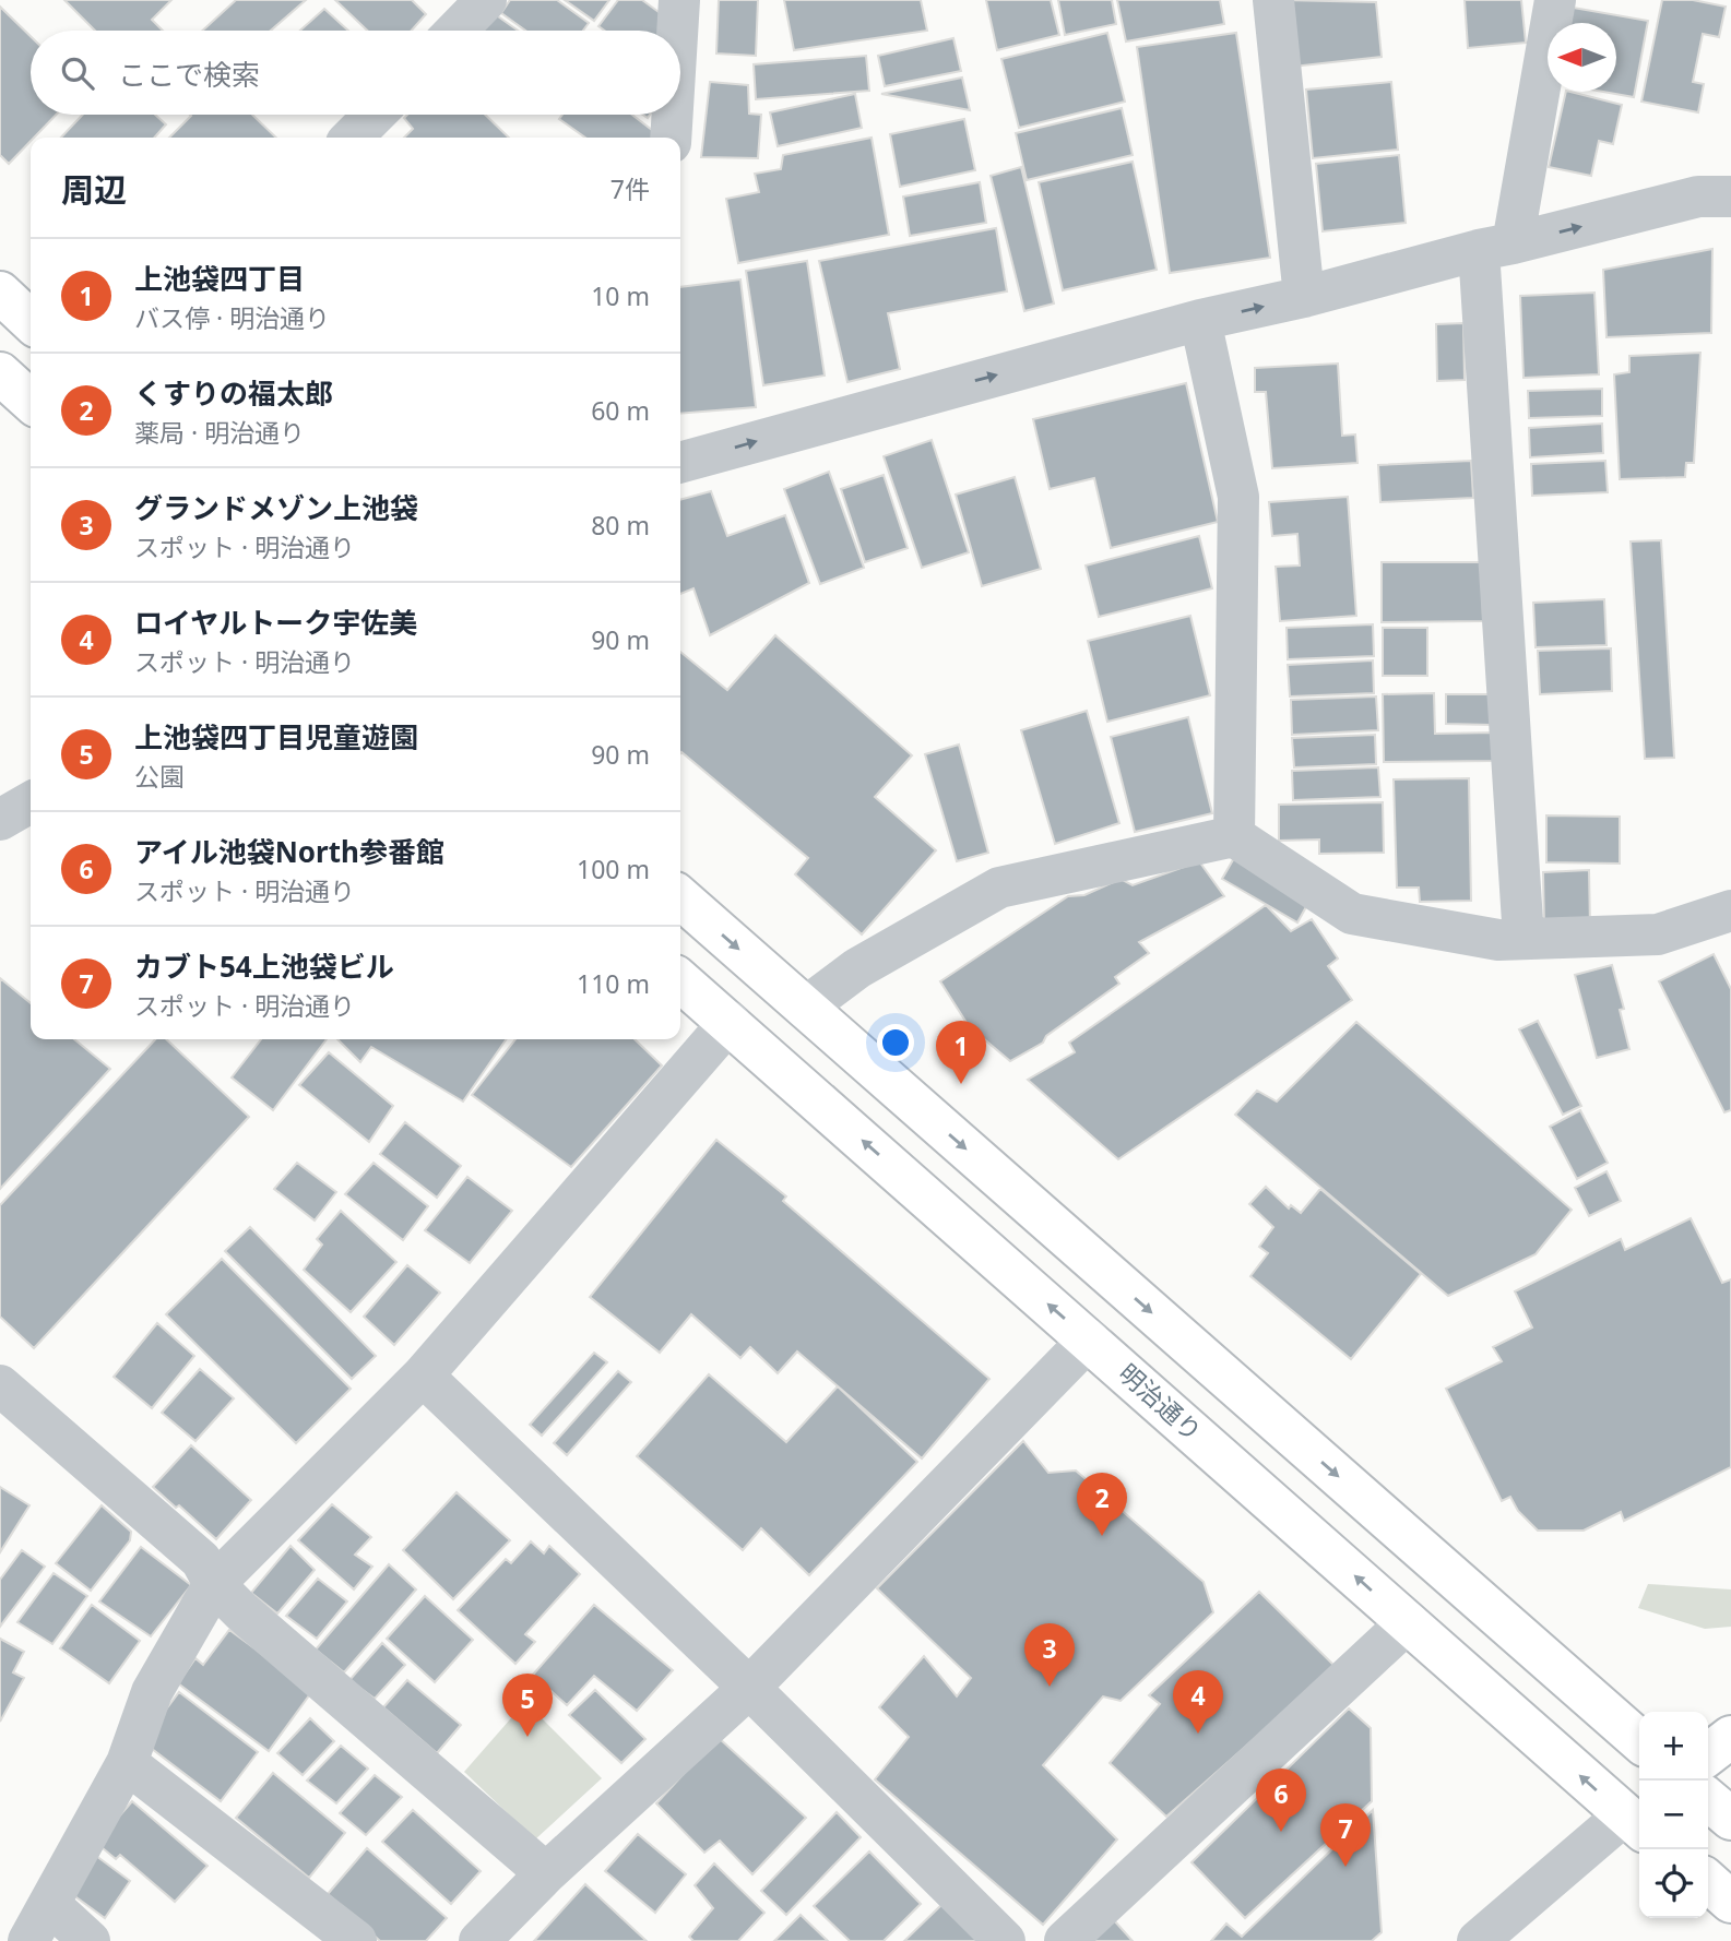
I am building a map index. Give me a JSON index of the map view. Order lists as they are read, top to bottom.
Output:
{
  "streets": {
    "main road": ["明治通り"]
  },
  "north": "left",
  "page": {
    "search": "ここで検索",
    "heading": ["周辺", "7件"],
    "list": [
      {
        "mark": "1",
        "name": "上池袋四丁目",
        "note": "バス停 · 明治通り",
        "value": "10 m"
      },
      {
        "mark": "2",
        "name": "くすりの福太郎",
        "note": "薬局 · 明治通り",
        "value": "60 m"
      },
      {
        "mark": "3",
        "name": "グランドメゾン上池袋",
        "note": "スポット · 明治通り",
        "value": "80 m"
      },
      {
        "mark": "4",
        "name": "ロイヤルトーク宇佐美",
        "note": "スポット · 明治通り",
        "value": "90 m"
      },
      {
        "mark": "5",
        "name": "上池袋四丁目児童遊園",
        "note": "公園",
        "value": "90 m"
      },
      {
        "mark": "6",
        "name": "アイル池袋North参番館",
        "note": "スポット · 明治通り",
        "value": "100 m"
      },
      {
        "mark": "7",
        "name": "カブト54上池袋ビル",
        "note": "スポット · 明治通り",
        "value": "110 m"
      }
    ],
    "pins": [
      "1",
      "2",
      "3",
      "4",
      "5",
      "6",
      "7"
    ],
    "map_buttons": ["+", "−"]
  }
}
